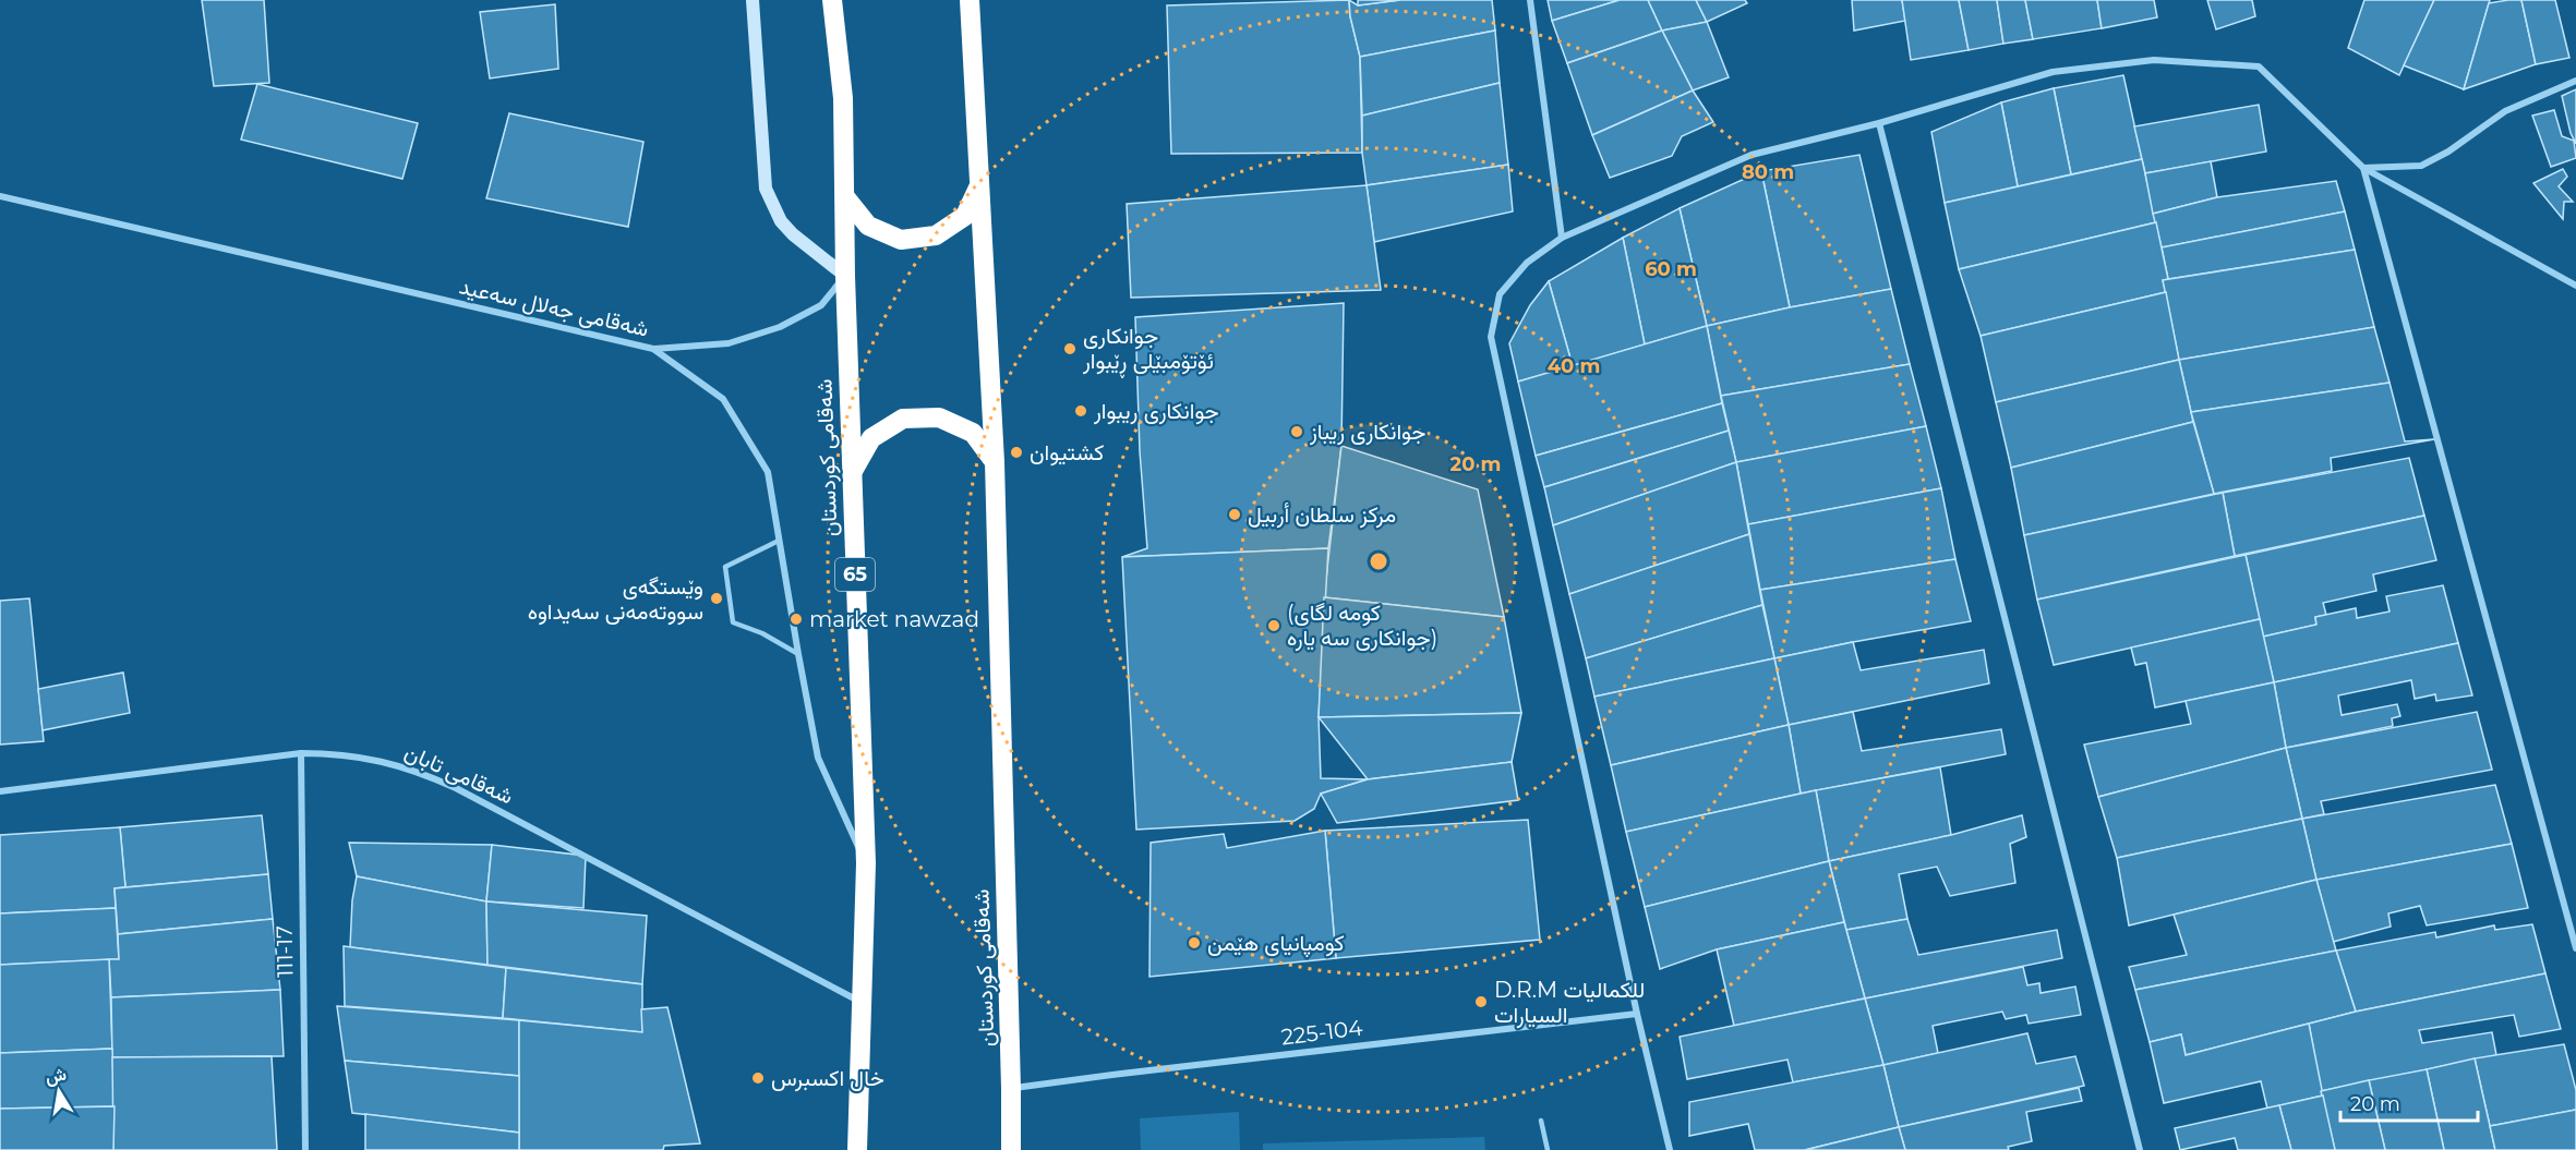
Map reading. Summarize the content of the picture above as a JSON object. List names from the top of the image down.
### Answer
{
  "streets": {
    "highway": ["شەقامی کوردستان", "65"],
    "street": [
      "شەقامی جەلال سەعید",
      "شەقامی تابان",
      "111-17",
      "225-104"
    ]
  },
  "crossings": [
    ["شەقامی جەلال سەعید", "شەقامی کوردستان"],
    ["شەقامی کوردستان", "شەقامی تابان"],
    ["شەقامی کوردستان", "225-104"],
    ["شەقامی تابان", "111-17"]
  ],
  "places": [
    "جوانکاری ئۆتۆمبێلی ڕێبوار",
    "جوانكارى ريبوار",
    "جوانكارى ريباز",
    "كشتيوان",
    "مركز سلطان أربيل",
    "وێستگەی سووتەمەنی سەیداوە",
    "market nawzad",
    "(كومه لگای جوانکاری سه یاره)",
    "کومپانیای هێمن",
    "D.R.M للكماليات السيارات",
    "خال اكسبرس"
  ],
  "scale_bar": "20 m",
  "north": "top",
  "rings": [
    "80 m",
    "60 m",
    "40 m",
    "20 m"
  ]
}
